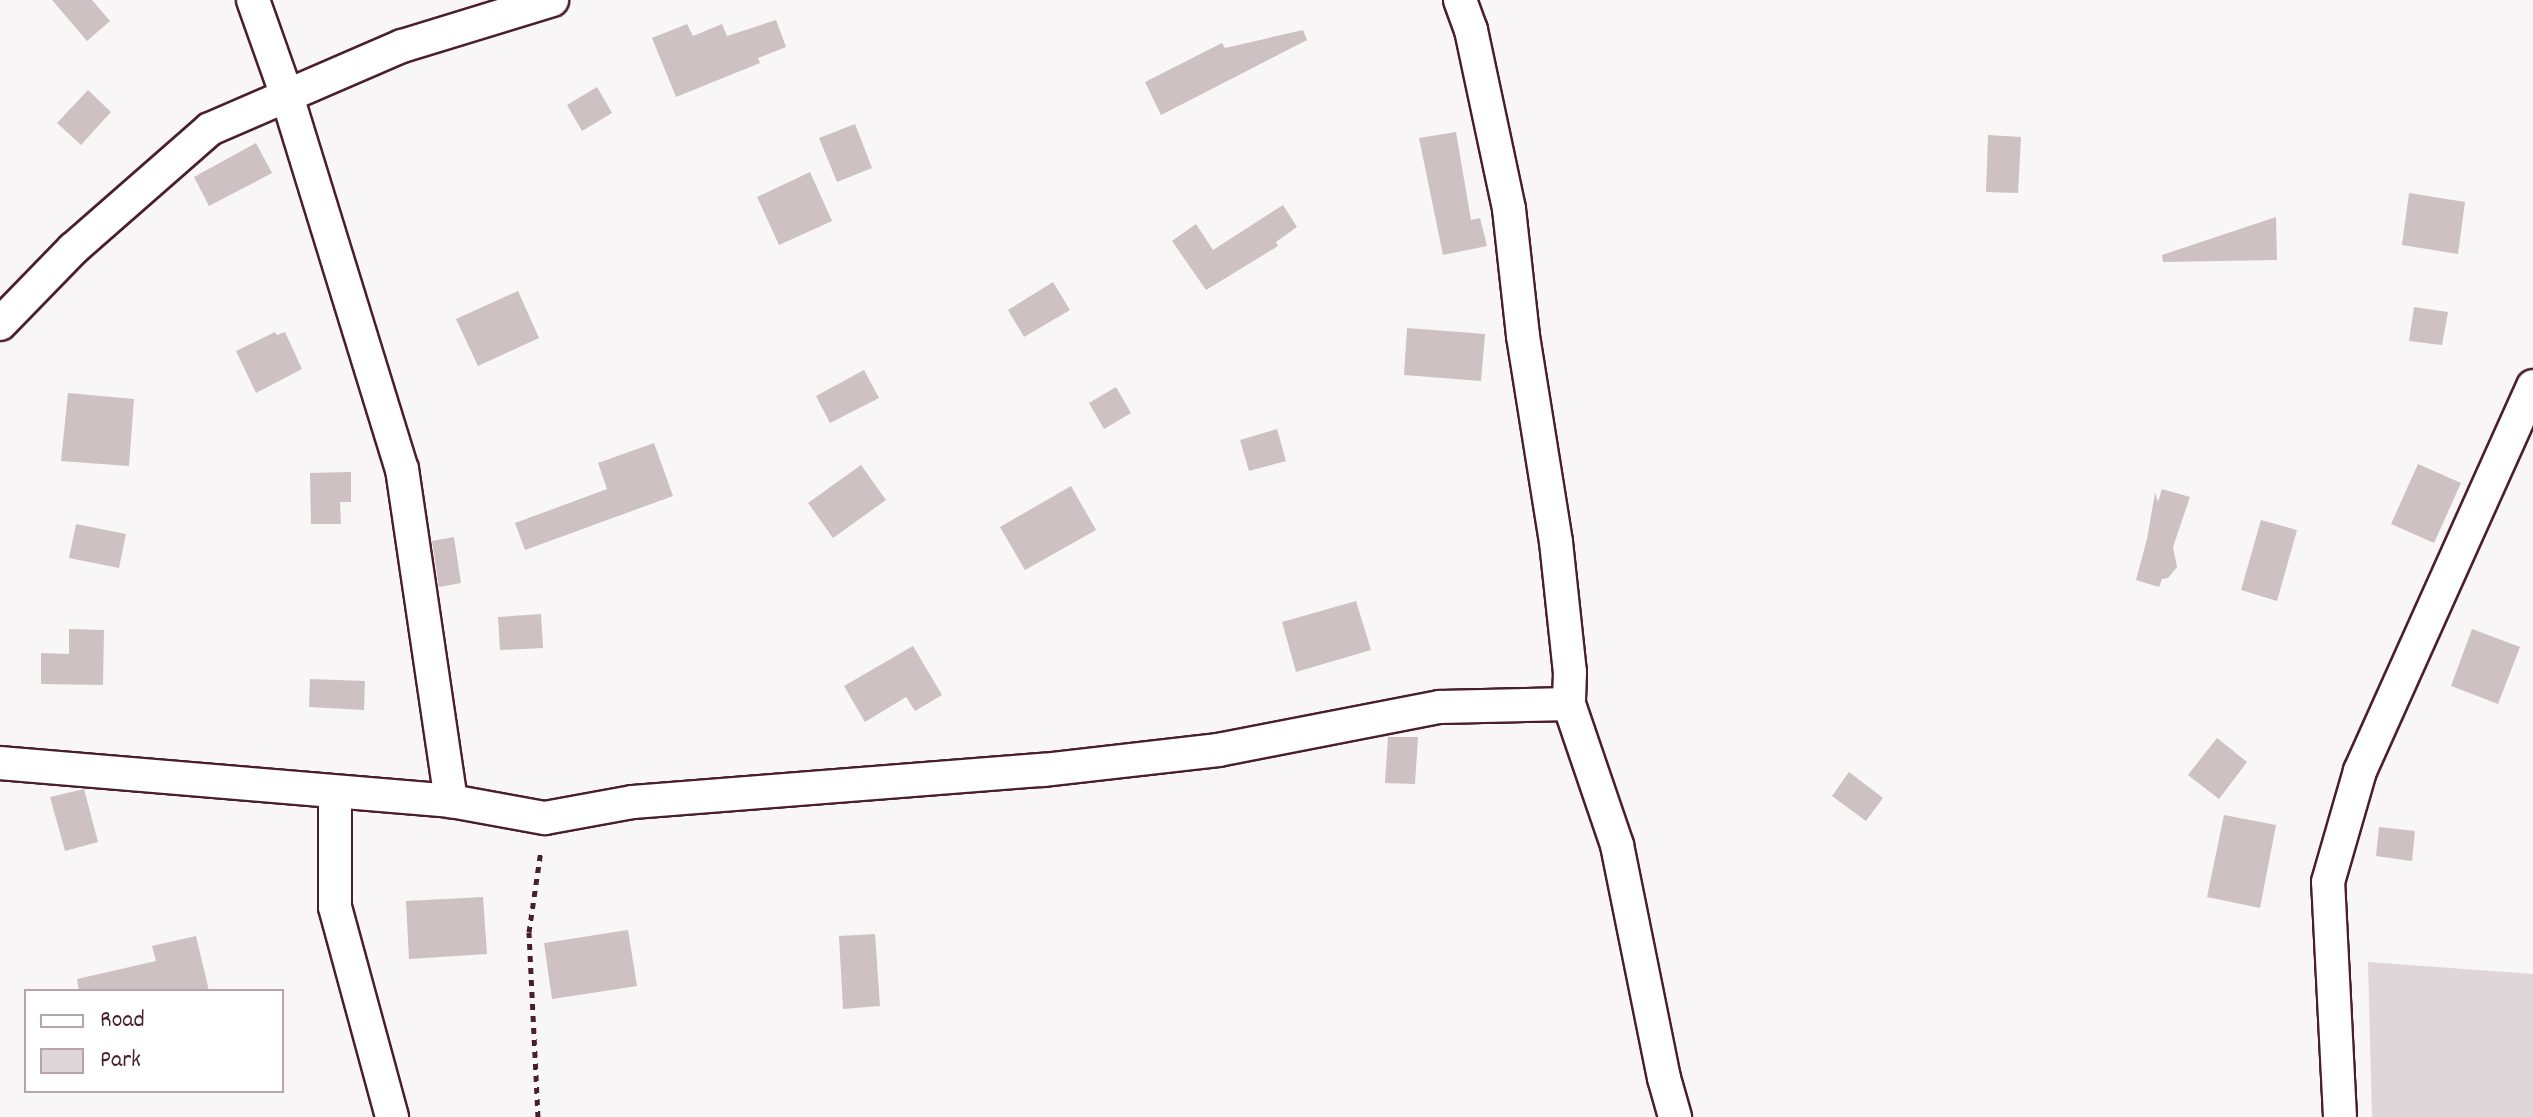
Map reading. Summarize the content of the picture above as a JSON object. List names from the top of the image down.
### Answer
{
  "legend": ["Road", "Park"]
}
